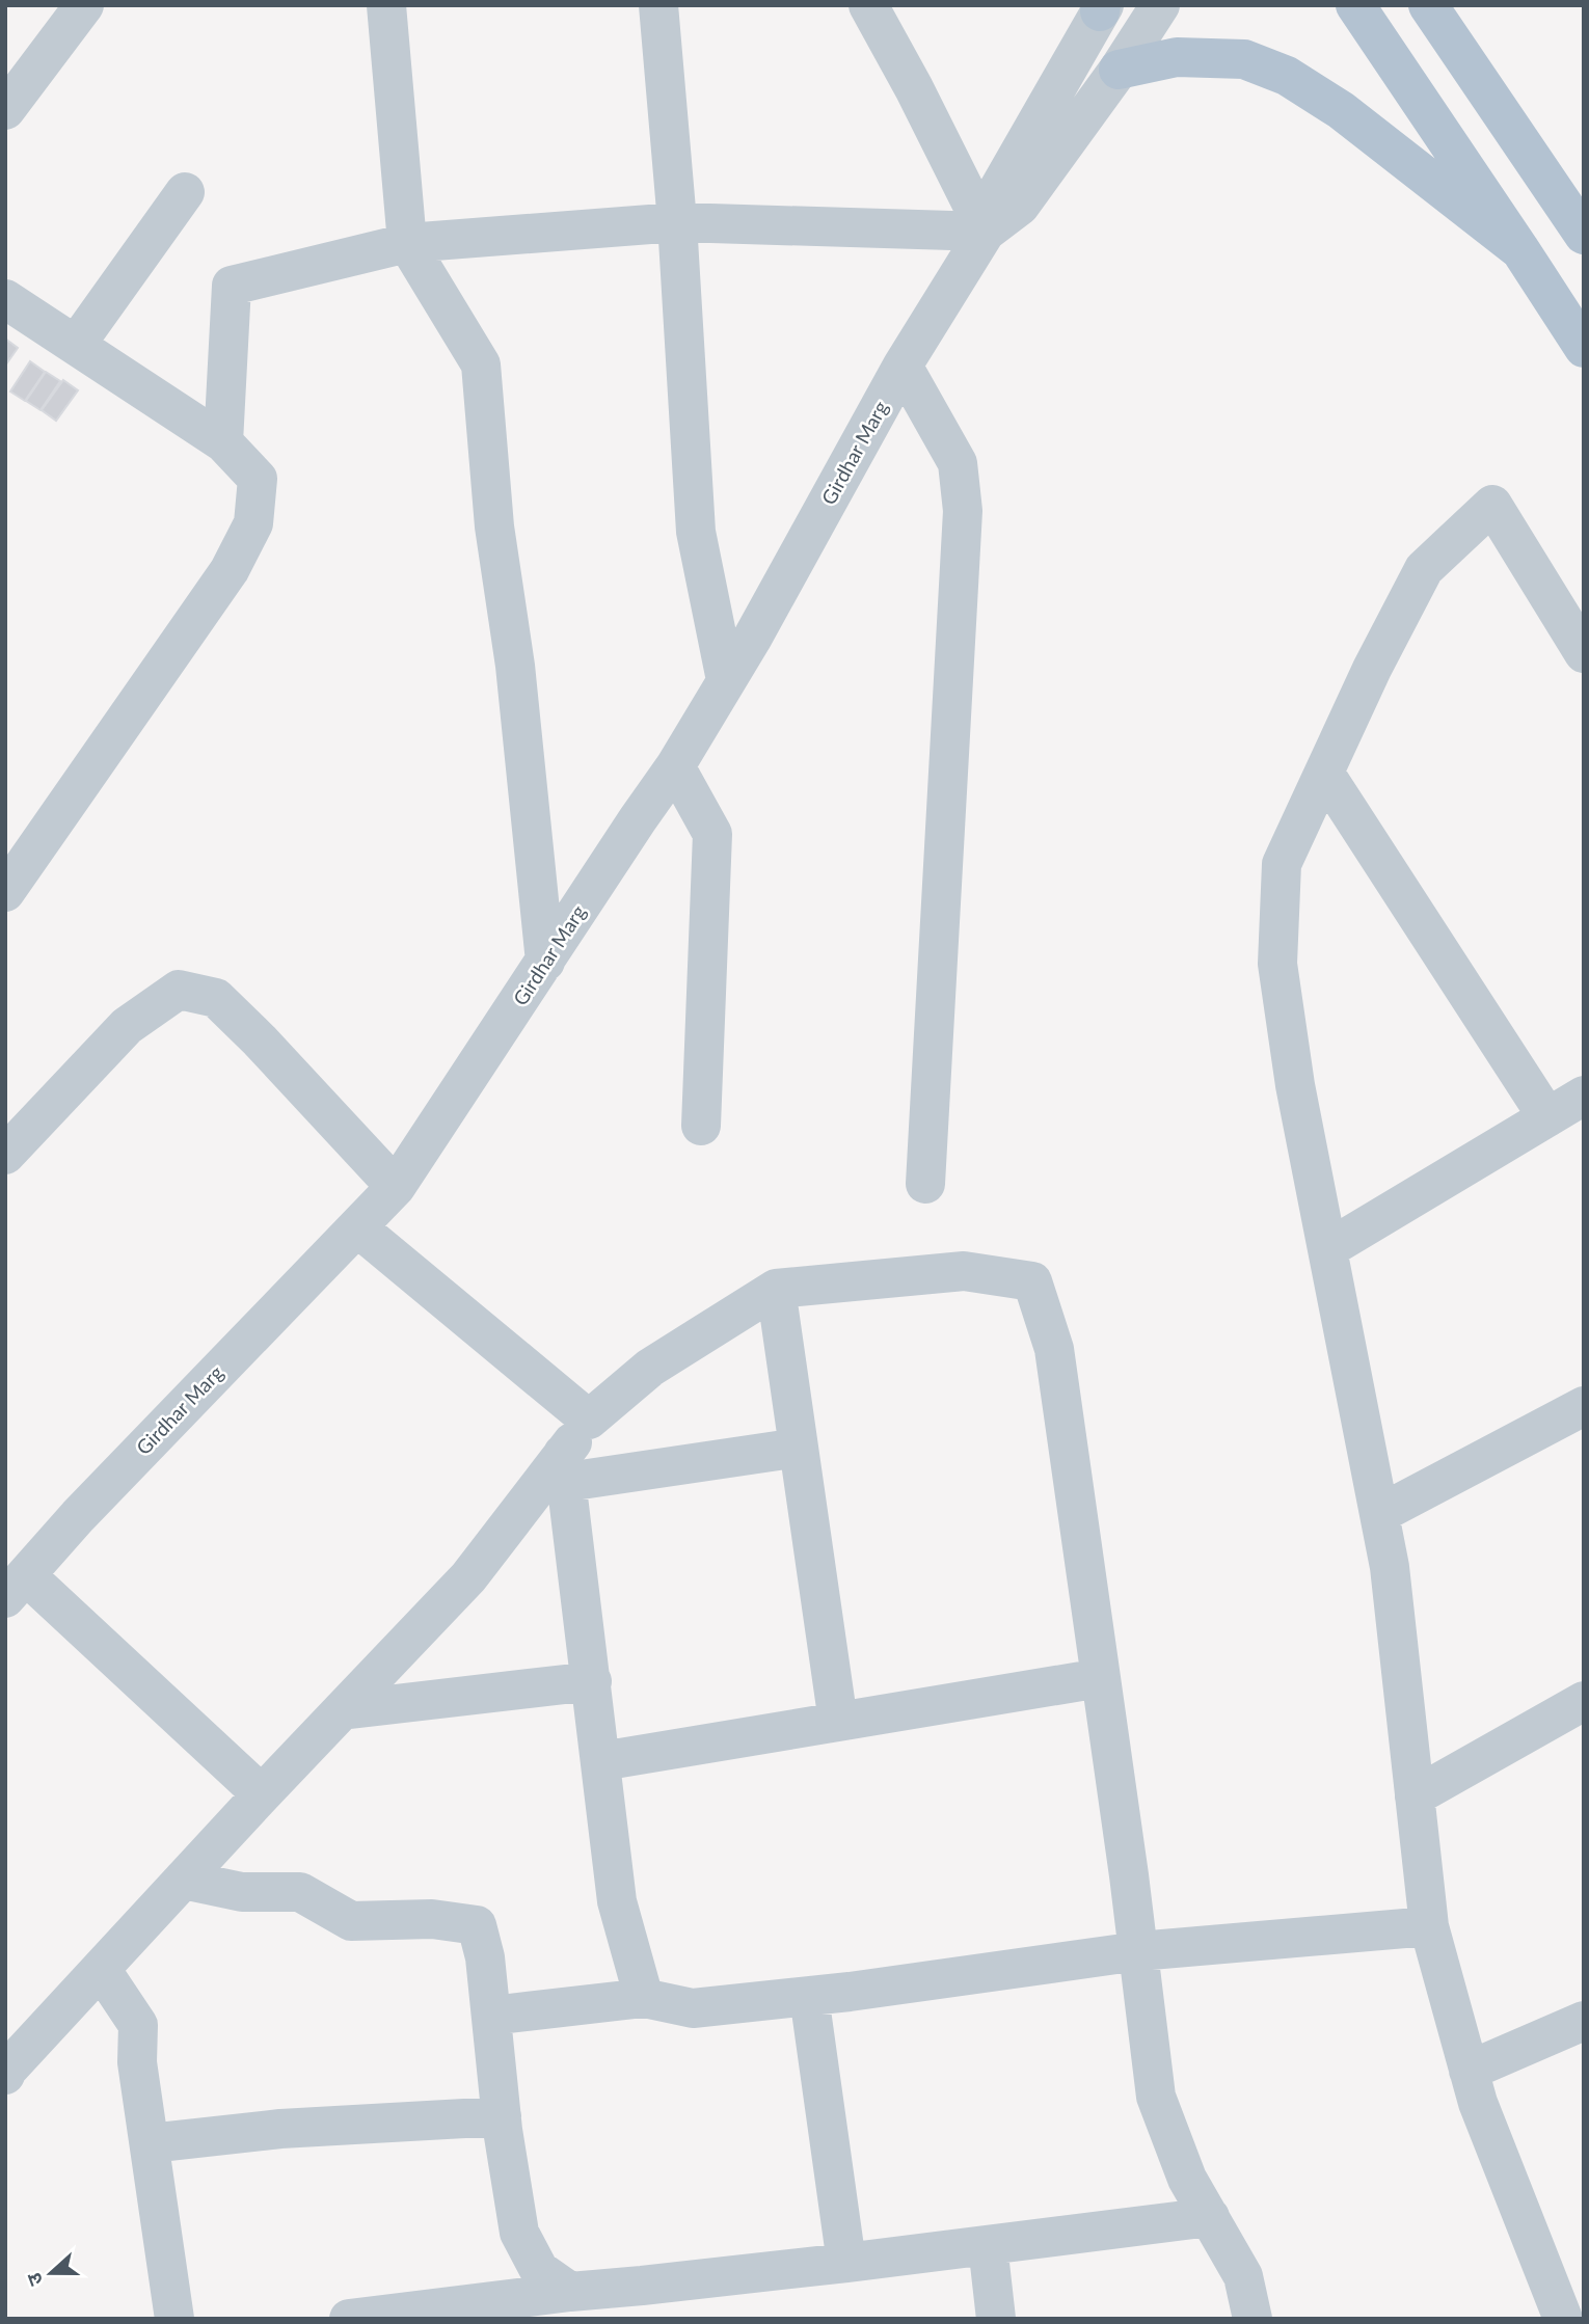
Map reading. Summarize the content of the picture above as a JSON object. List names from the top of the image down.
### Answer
{
  "streets": {
    "street": ["Girdhar Marg"]
  },
  "north": "left"
}
